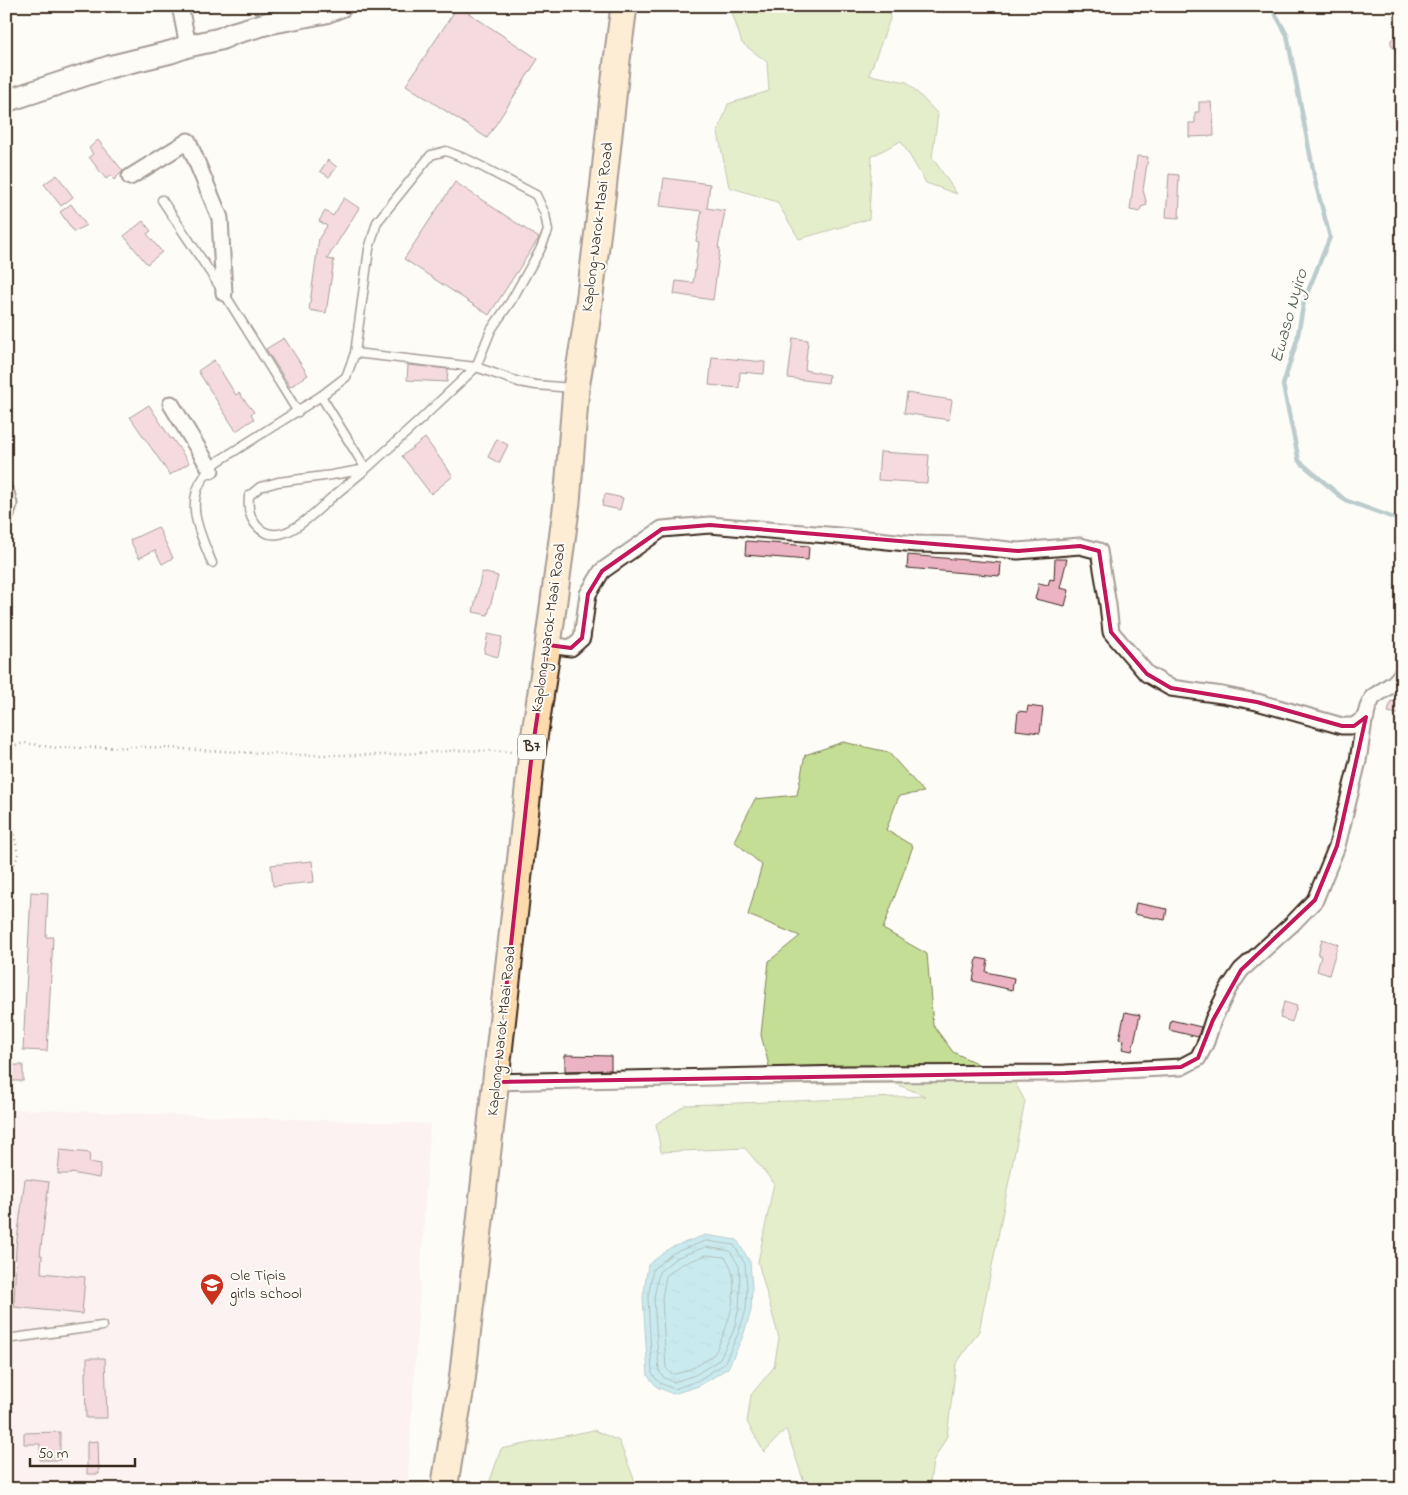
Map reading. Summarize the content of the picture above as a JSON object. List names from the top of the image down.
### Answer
{
  "streets": {
    "highway": ["Kaplong-Narok-Maai Road", "B7"]
  },
  "water": ["Ewaso Nyiro"],
  "places": {
    "school or university": ["Ole Tipis girls school"]
  },
  "scale_bar": "50 m"
}
